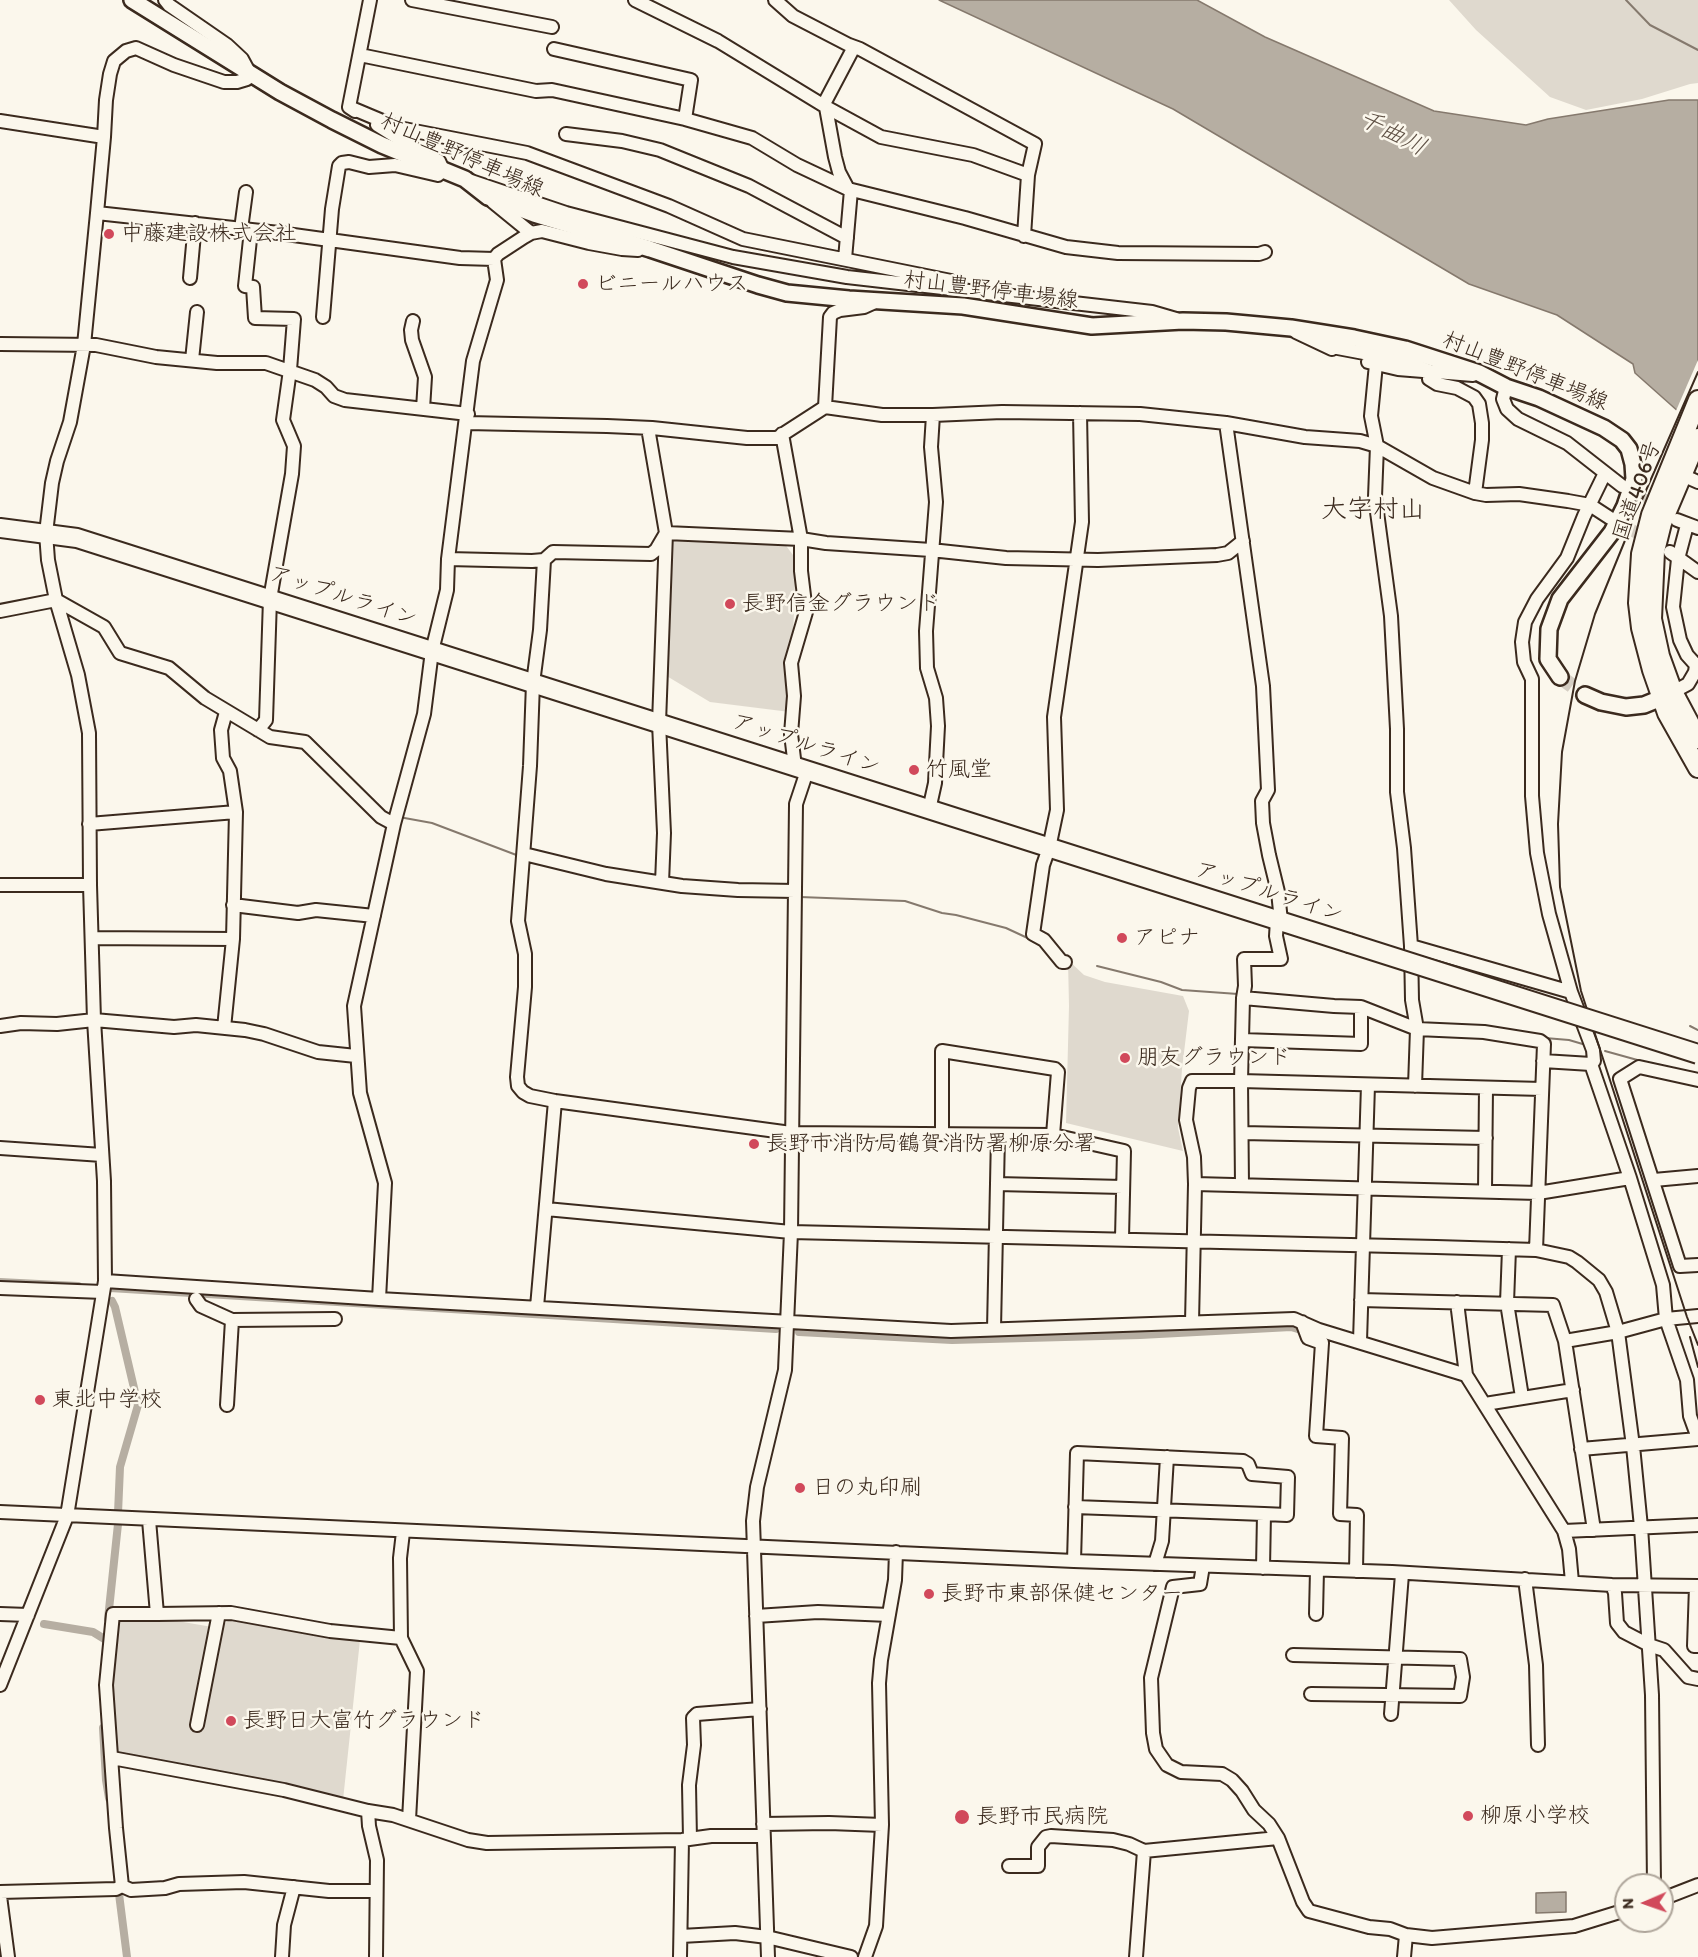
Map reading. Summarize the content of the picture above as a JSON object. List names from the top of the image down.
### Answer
{
  "streets": {
    "highway": ["国道406号", "アップルライン"],
    "main road": ["村山豊野停車場線"]
  },
  "districts": ["大字村山"],
  "water": ["千曲川"],
  "places": [
    "中藤建設株式会社",
    "ビニールハウス",
    "長野信金グラウンド",
    "竹風堂",
    "アピナ",
    "朋友グラウンド",
    "長野市消防局鶴賀消防署柳原分署",
    "東北中学校",
    "日の丸印刷",
    "長野市東部保健センター",
    "長野日大富竹グラウンド",
    "柳原小学校",
    "長野市民病院"
  ],
  "north": "left"
}
